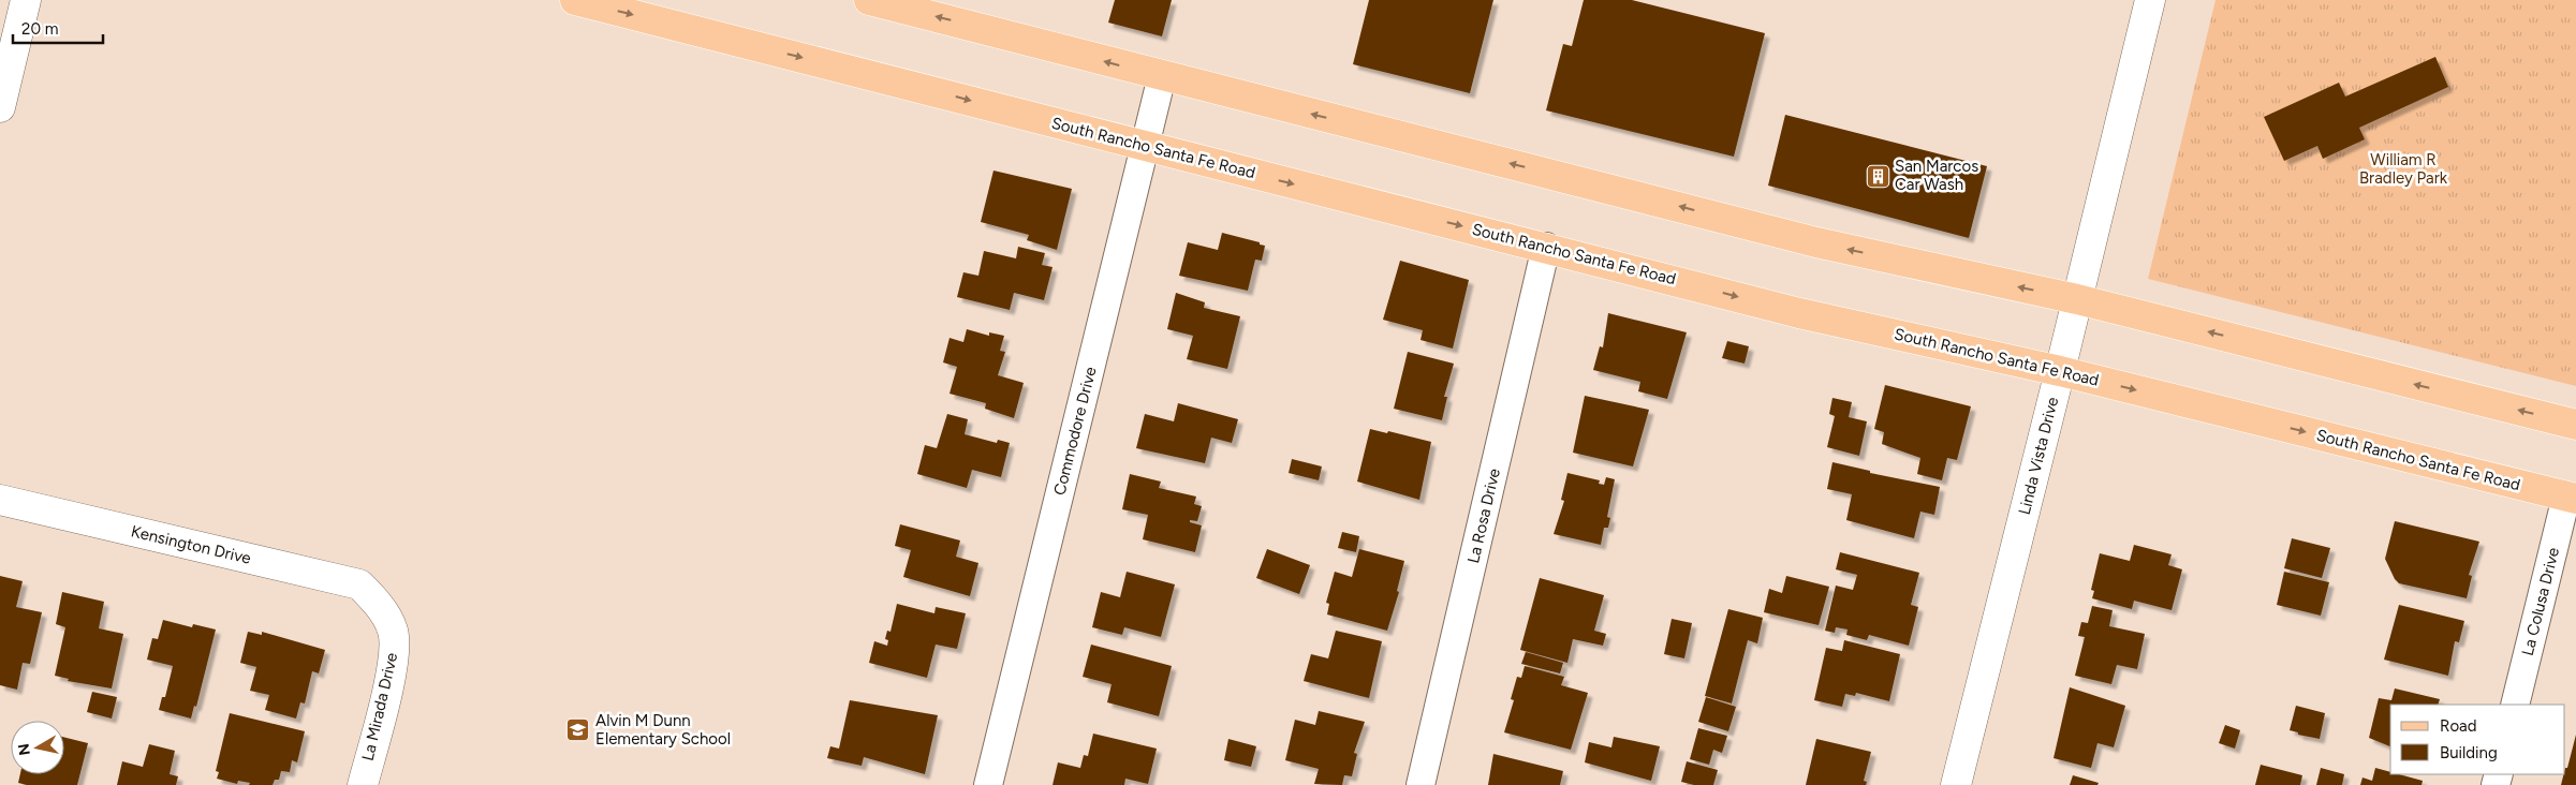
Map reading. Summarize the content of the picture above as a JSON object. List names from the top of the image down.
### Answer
{
  "streets": {
    "main road": [
      "South Rancho Santa Fe Road",
      "Linda Vista Drive",
      "Kensington Drive",
      "La Mirada Drive"
    ],
    "street": ["Commodore Drive", "La Rosa Drive", "La Colusa Drive"]
  },
  "crossings": [
    ["South Rancho Santa Fe Road", "Commodore Drive"],
    ["South Rancho Santa Fe Road", "Linda Vista Drive"],
    ["South Rancho Santa Fe Road", "La Rosa Drive"],
    ["South Rancho Santa Fe Road", "La Colusa Drive"],
    ["Kensington Drive", "La Mirada Drive"]
  ],
  "parks": ["William R Bradley Park"],
  "places": {
    "building": ["San Marcos Car Wash"],
    "school or university": ["Alvin M Dunn Elementary School"]
  },
  "legend": ["Road", "Building"],
  "scale_bar": "20 m",
  "north": "left"
}
